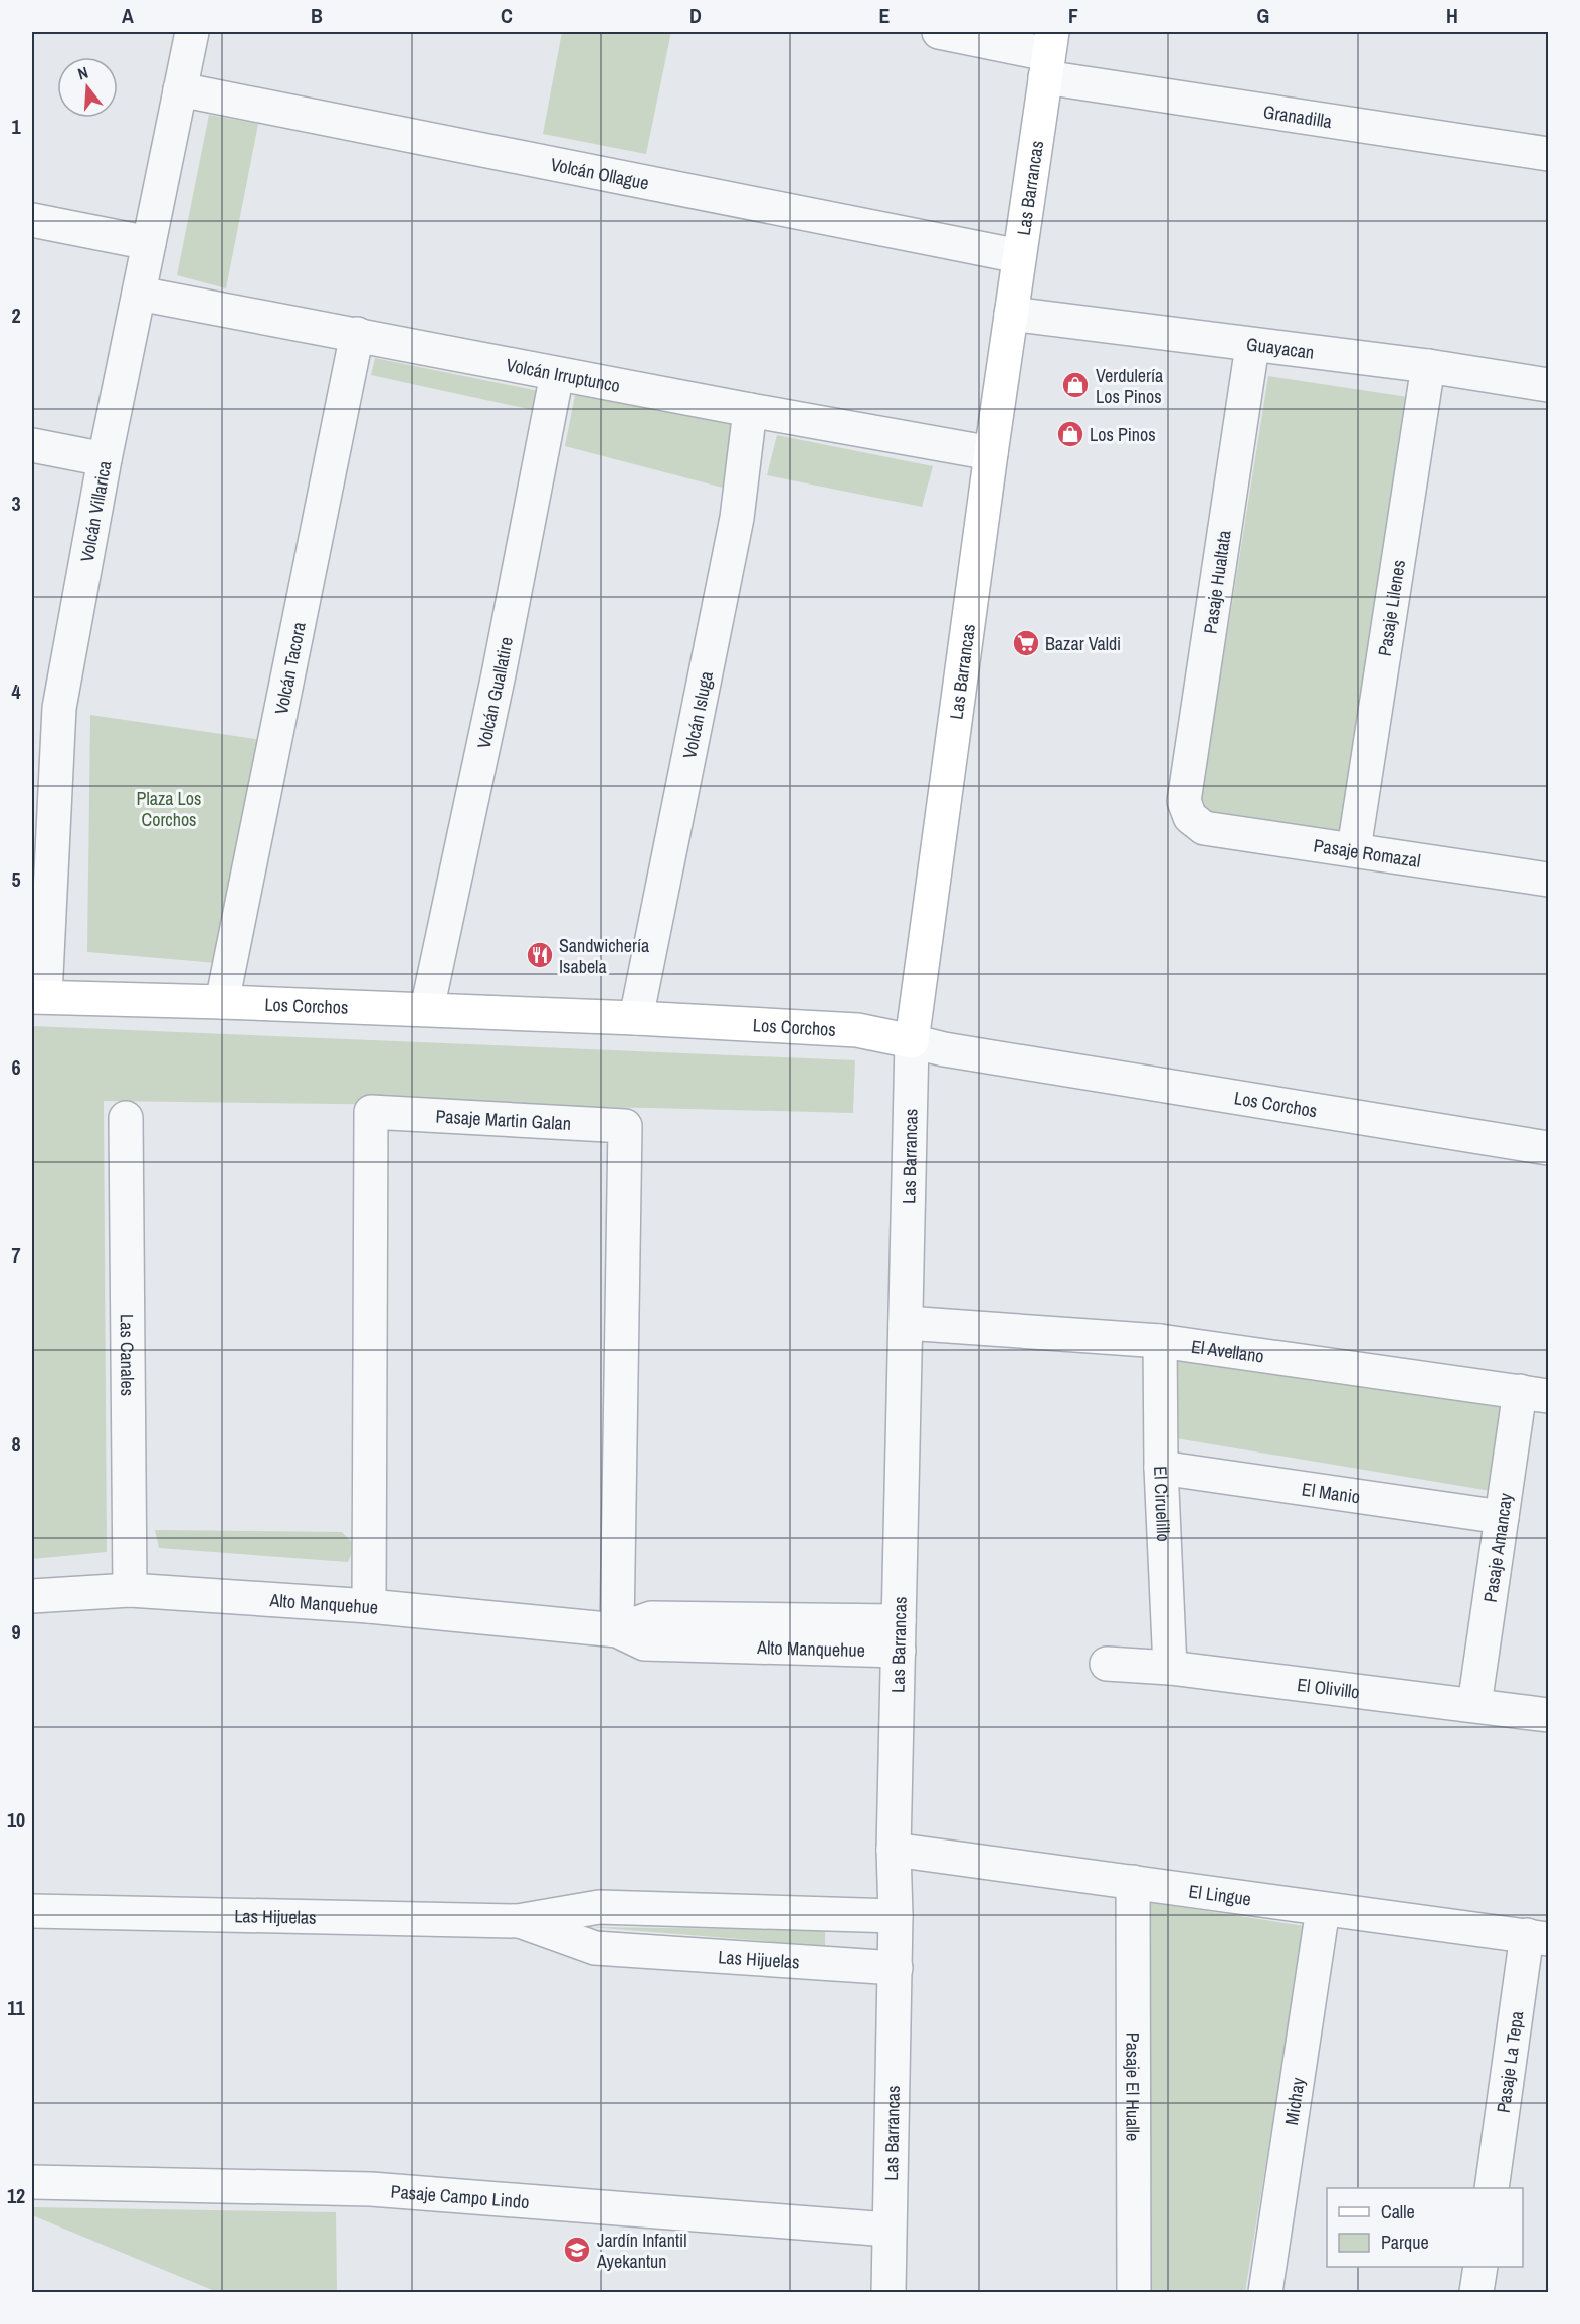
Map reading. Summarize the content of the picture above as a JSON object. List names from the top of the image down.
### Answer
{
  "streets": {
    "street": [
      "Granadilla",
      "Volcán Ollague",
      "Las Barrancas",
      "Guayacan",
      "Volcán Irruptunco",
      "Volcán Villarica",
      "Pasaje Hualtata",
      "Pasaje Lilenes",
      "Volcán Tacora",
      "Volcán Guallatire",
      "Volcán Isluga",
      "Pasaje Romazal",
      "Los Corchos",
      "Pasaje Martin Galan",
      "El Avellano",
      "Las Canales",
      "El Manio",
      "El Ciruelillo",
      "Pasaje Amancay",
      "Alto Manquehue",
      "El Olivillo",
      "El Lingue",
      "Las Hijuelas",
      "Pasaje La Tepa",
      "Pasaje El Hualle",
      "Michay",
      "Pasaje Campo Lindo"
    ]
  },
  "crossings": [
    ["Granadilla", "Las Barrancas"],
    ["Volcán Ollague", "Las Barrancas"],
    ["Volcán Ollague", "Volcán Villarica"],
    ["Las Barrancas", "Guayacan"],
    ["Las Barrancas", "Volcán Irruptunco"],
    ["Las Barrancas", "Los Corchos"],
    ["Las Barrancas", "El Avellano"],
    ["Las Barrancas", "Alto Manquehue"],
    ["Las Barrancas", "El Lingue"],
    ["Las Barrancas", "Las Hijuelas"],
    ["Las Barrancas", "Pasaje Campo Lindo"],
    ["Guayacan", "Pasaje Hualtata"],
    ["Guayacan", "Pasaje Lilenes"],
    ["Volcán Irruptunco", "Volcán Villarica"],
    ["Volcán Irruptunco", "Volcán Tacora"],
    ["Volcán Irruptunco", "Volcán Guallatire"],
    ["Volcán Irruptunco", "Volcán Isluga"],
    ["Volcán Villarica", "Los Corchos"],
    ["Pasaje Hualtata", "Pasaje Romazal"],
    ["Pasaje Lilenes", "Pasaje Romazal"],
    ["Volcán Tacora", "Los Corchos"],
    ["Volcán Guallatire", "Los Corchos"],
    ["Volcán Isluga", "Los Corchos"],
    ["Pasaje Martin Galan", "Alto Manquehue"],
    ["El Avellano", "El Ciruelillo"],
    ["El Avellano", "Pasaje Amancay"],
    ["Las Canales", "Alto Manquehue"],
    ["El Manio", "El Ciruelillo"],
    ["El Manio", "Pasaje Amancay"],
    ["El Ciruelillo", "El Olivillo"],
    ["Pasaje Amancay", "El Olivillo"],
    ["El Lingue", "Pasaje La Tepa"],
    ["El Lingue", "Pasaje El Hualle"],
    ["El Lingue", "Michay"]
  ],
  "parks": ["Plaza Los Corchos"],
  "places": {
    "shop": ["Verdulería Los Pinos", "Los Pinos"],
    "supermarket": ["Bazar Valdi"],
    "restaurant": ["Sandwichería Isabela"],
    "school or university": ["Jardín Infantil Ayekantun"]
  },
  "legend": ["Calle", "Parque"],
  "north": "top",
  "grid": {
    "columns": [
      "A",
      "B",
      "C",
      "D",
      "E",
      "F",
      "G",
      "H"
    ],
    "rows": [
      "1",
      "2",
      "3",
      "4",
      "5",
      "6",
      "7",
      "8",
      "9",
      "10",
      "11",
      "12"
    ]
  }
}
